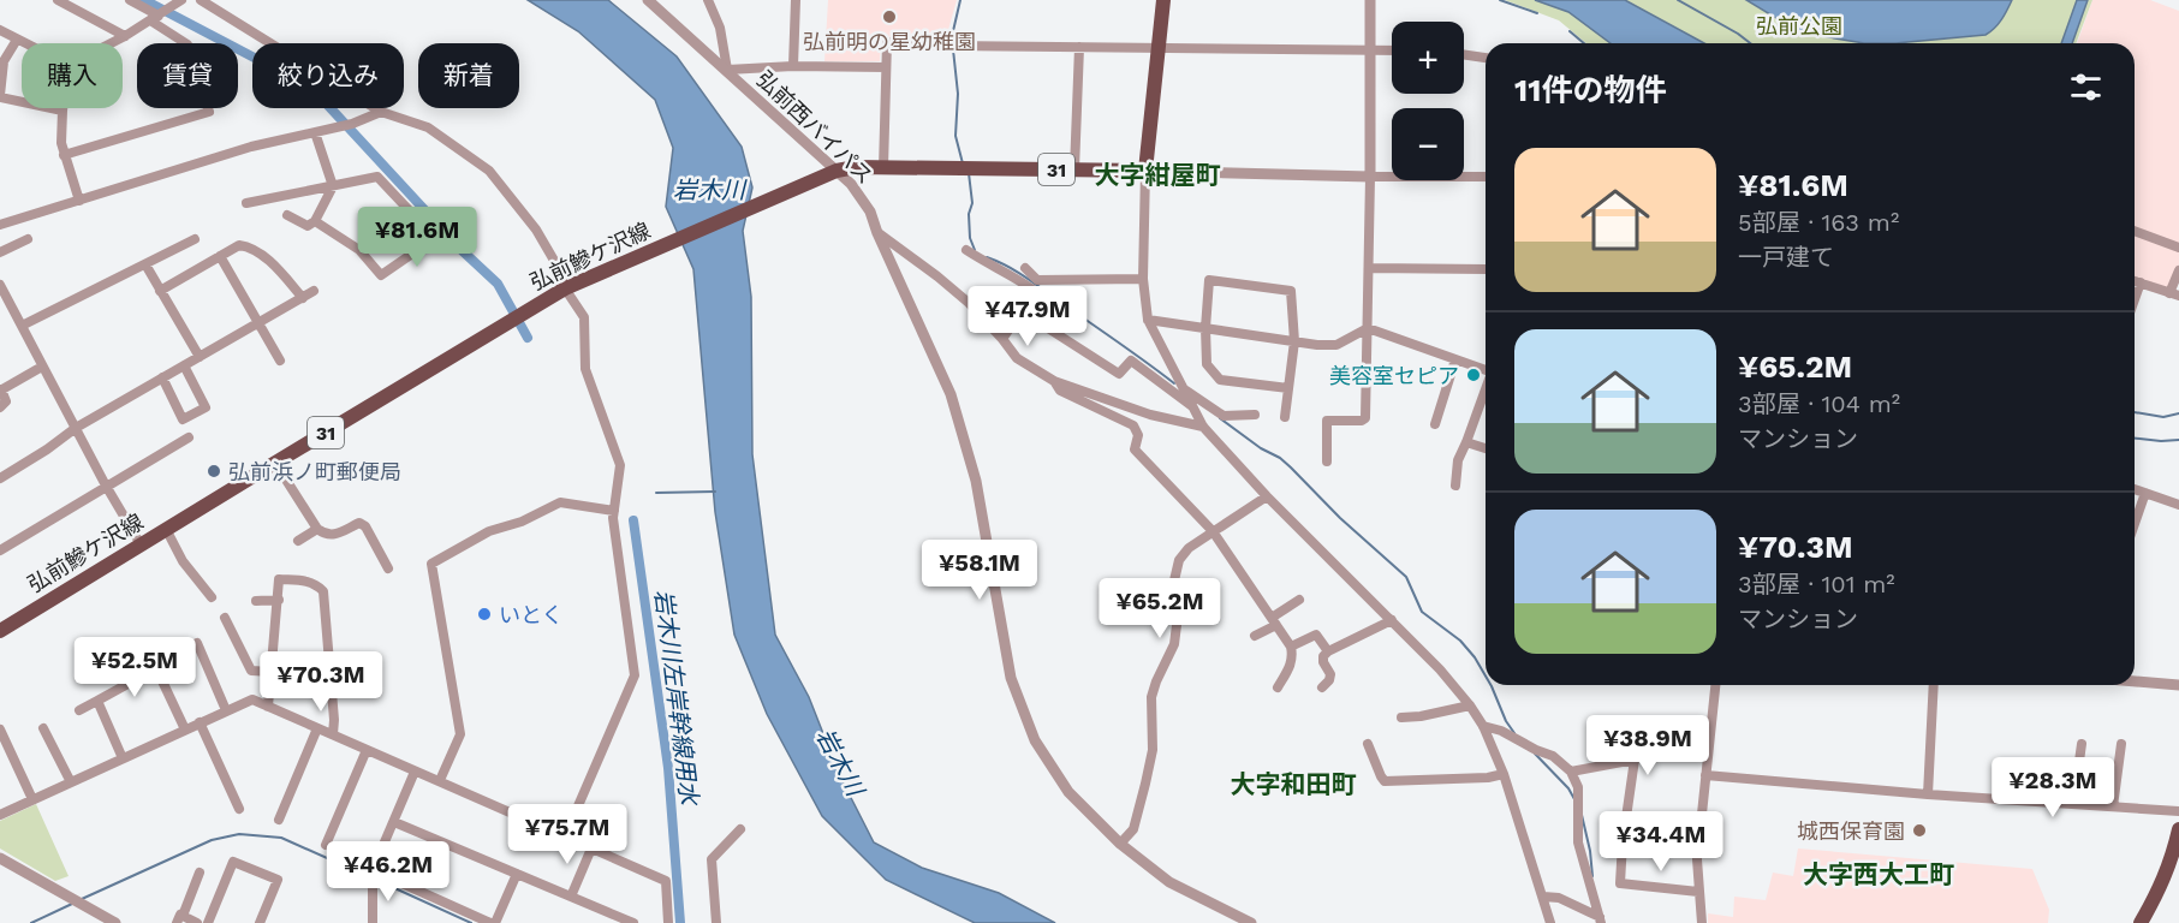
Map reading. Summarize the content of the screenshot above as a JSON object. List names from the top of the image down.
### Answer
{
  "streets": {
    "main road": ["31", "弘前鰺ケ沢線"],
    "street": ["弘前西バイパス"]
  },
  "crossings": [
    ["弘前西バイパス", "弘前鰺ケ沢線"]
  ],
  "districts": ["大字紺屋町", "大字和田町", "大字西大工町"],
  "water": ["岩木川", "岩木川左岸幹線用水"],
  "parks": ["弘前公園"],
  "places": [
    "弘前明の星幼稚園",
    "美容室セピア",
    "弘前浜ノ町郵便局",
    "いとく",
    "城西保育園"
  ],
  "page": {
    "map_buttons": ["+", "−"],
    "chip": [
      "購入",
      "賃貸",
      "絞り込み",
      "新着"
    ],
    "heading": "11件の物件",
    "list": [
      {
        "name": "¥81.6M",
        "note": "5部屋 · 163 m² · 一戸建て"
      },
      {
        "name": "¥65.2M",
        "note": "3部屋 · 104 m² · マンション"
      },
      {
        "name": "¥70.3M",
        "note": "3部屋 · 101 m² · マンション"
      }
    ],
    "price": [
      "¥81.6M",
      "¥47.9M",
      "¥58.1M",
      "¥65.2M",
      "¥52.5M",
      "¥70.3M",
      "¥38.9M",
      "¥28.3M",
      "¥75.7M",
      "¥34.4M",
      "¥46.2M"
    ]
  }
}
